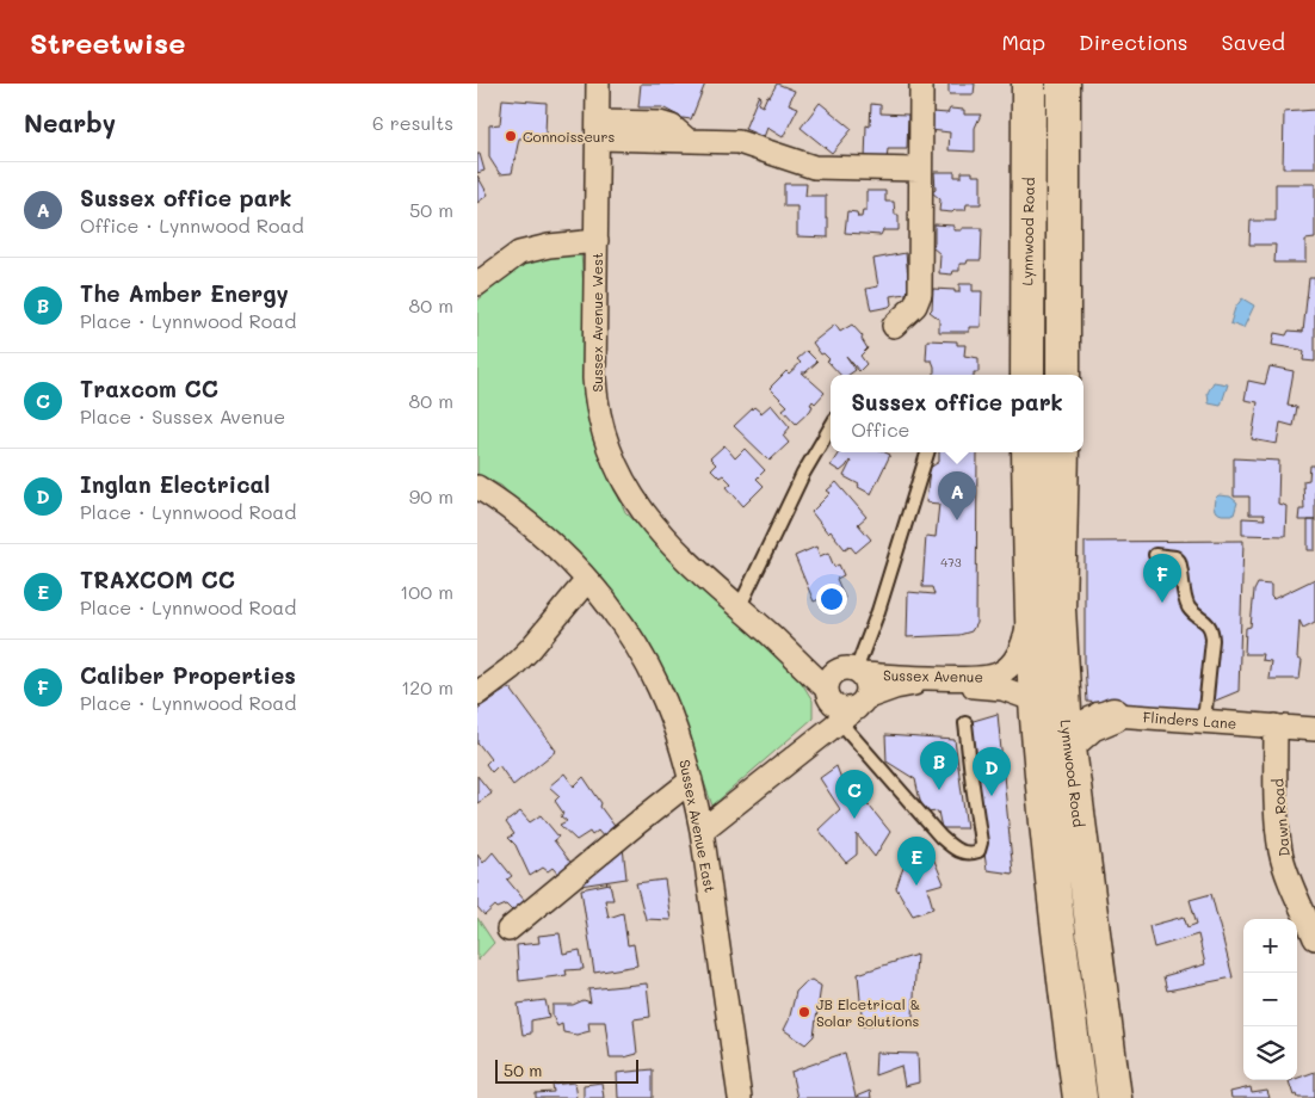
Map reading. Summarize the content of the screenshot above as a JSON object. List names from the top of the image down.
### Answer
{
  "streets": {
    "main road": ["Lynnwood Road"],
    "street": [
      "Sussex Avenue West",
      "Sussex Avenue",
      "Flinders Lane",
      "Dawn Road",
      "Sussex Avenue East"
    ]
  },
  "crossings": [
    ["Lynnwood Road", "Sussex Avenue"],
    ["Sussex Avenue West", "Sussex Avenue"],
    ["Sussex Avenue", "Sussex Avenue East"],
    ["Flinders Lane", "Dawn Road"]
  ],
  "places": ["Connoisseurs", "JB Elcetrical & Solar Solutions"],
  "house_numbers": ["473"],
  "scale_bar": "50 m",
  "page": {
    "header": "Streetwise",
    "nav": ["Map", "Directions", "Saved"],
    "heading": ["Nearby", "6 results"],
    "list": [
      {
        "mark": "A",
        "name": "Sussex office park",
        "note": "Office · Lynnwood Road",
        "value": "50 m"
      },
      {
        "mark": "B",
        "name": "The Amber Energy",
        "note": "Place · Lynnwood Road",
        "value": "80 m"
      },
      {
        "mark": "C",
        "name": "Traxcom CC",
        "note": "Place · Sussex Avenue",
        "value": "80 m"
      },
      {
        "mark": "D",
        "name": "Inglan Electrical",
        "note": "Place · Lynnwood Road",
        "value": "90 m"
      },
      {
        "mark": "E",
        "name": "TRAXCOM CC",
        "note": "Place · Lynnwood Road",
        "value": "100 m"
      },
      {
        "mark": "F",
        "name": "Caliber Properties",
        "note": "Place · Lynnwood Road",
        "value": "120 m"
      }
    ],
    "popup": ["Sussex office park", "Office"],
    "pins": [
      "A",
      "F",
      "B",
      "D",
      "C",
      "E"
    ],
    "map_buttons": ["+", "−"],
    "scale": "50 m"
  }
}
